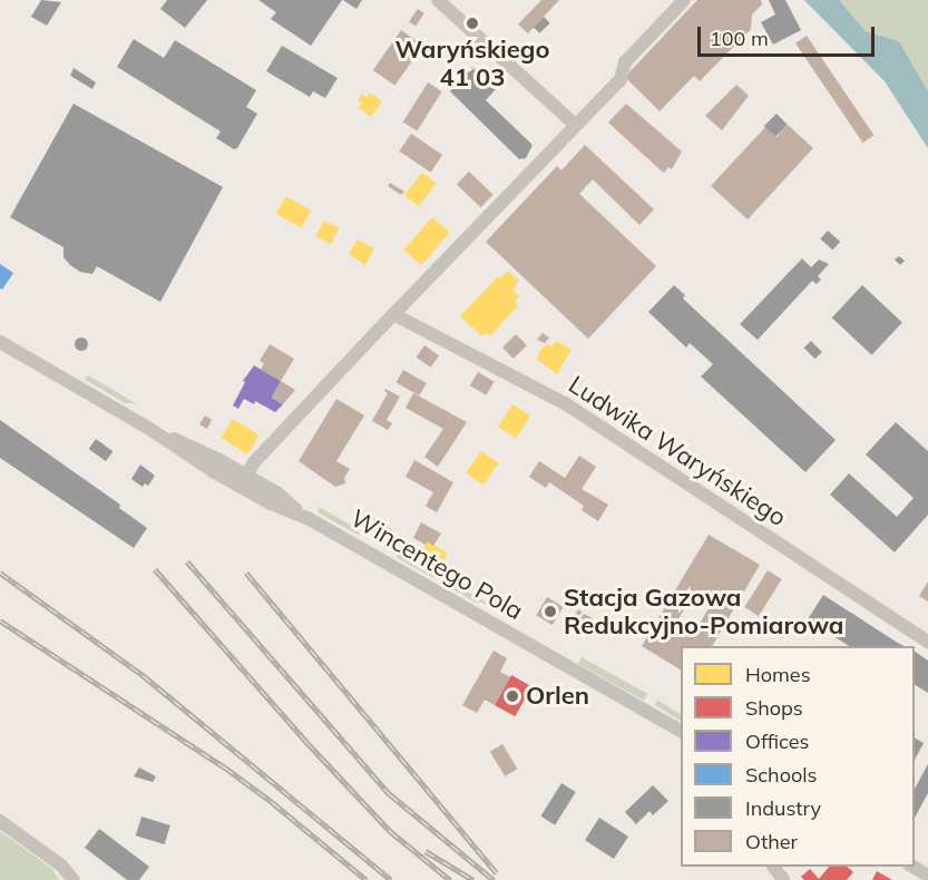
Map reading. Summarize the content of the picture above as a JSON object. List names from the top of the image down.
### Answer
{
  "streets": {
    "street": ["Ludwika Waryńskiego", "Wincentego Pola"]
  },
  "places": ["Waryńskiego 41 03", "Stacja Gazowa Redukcyjno-Pomiarowa", "Orlen"],
  "legend": [
    "Homes",
    "Shops",
    "Offices",
    "Schools",
    "Industry",
    "Other"
  ],
  "scale_bar": "100 m"
}
